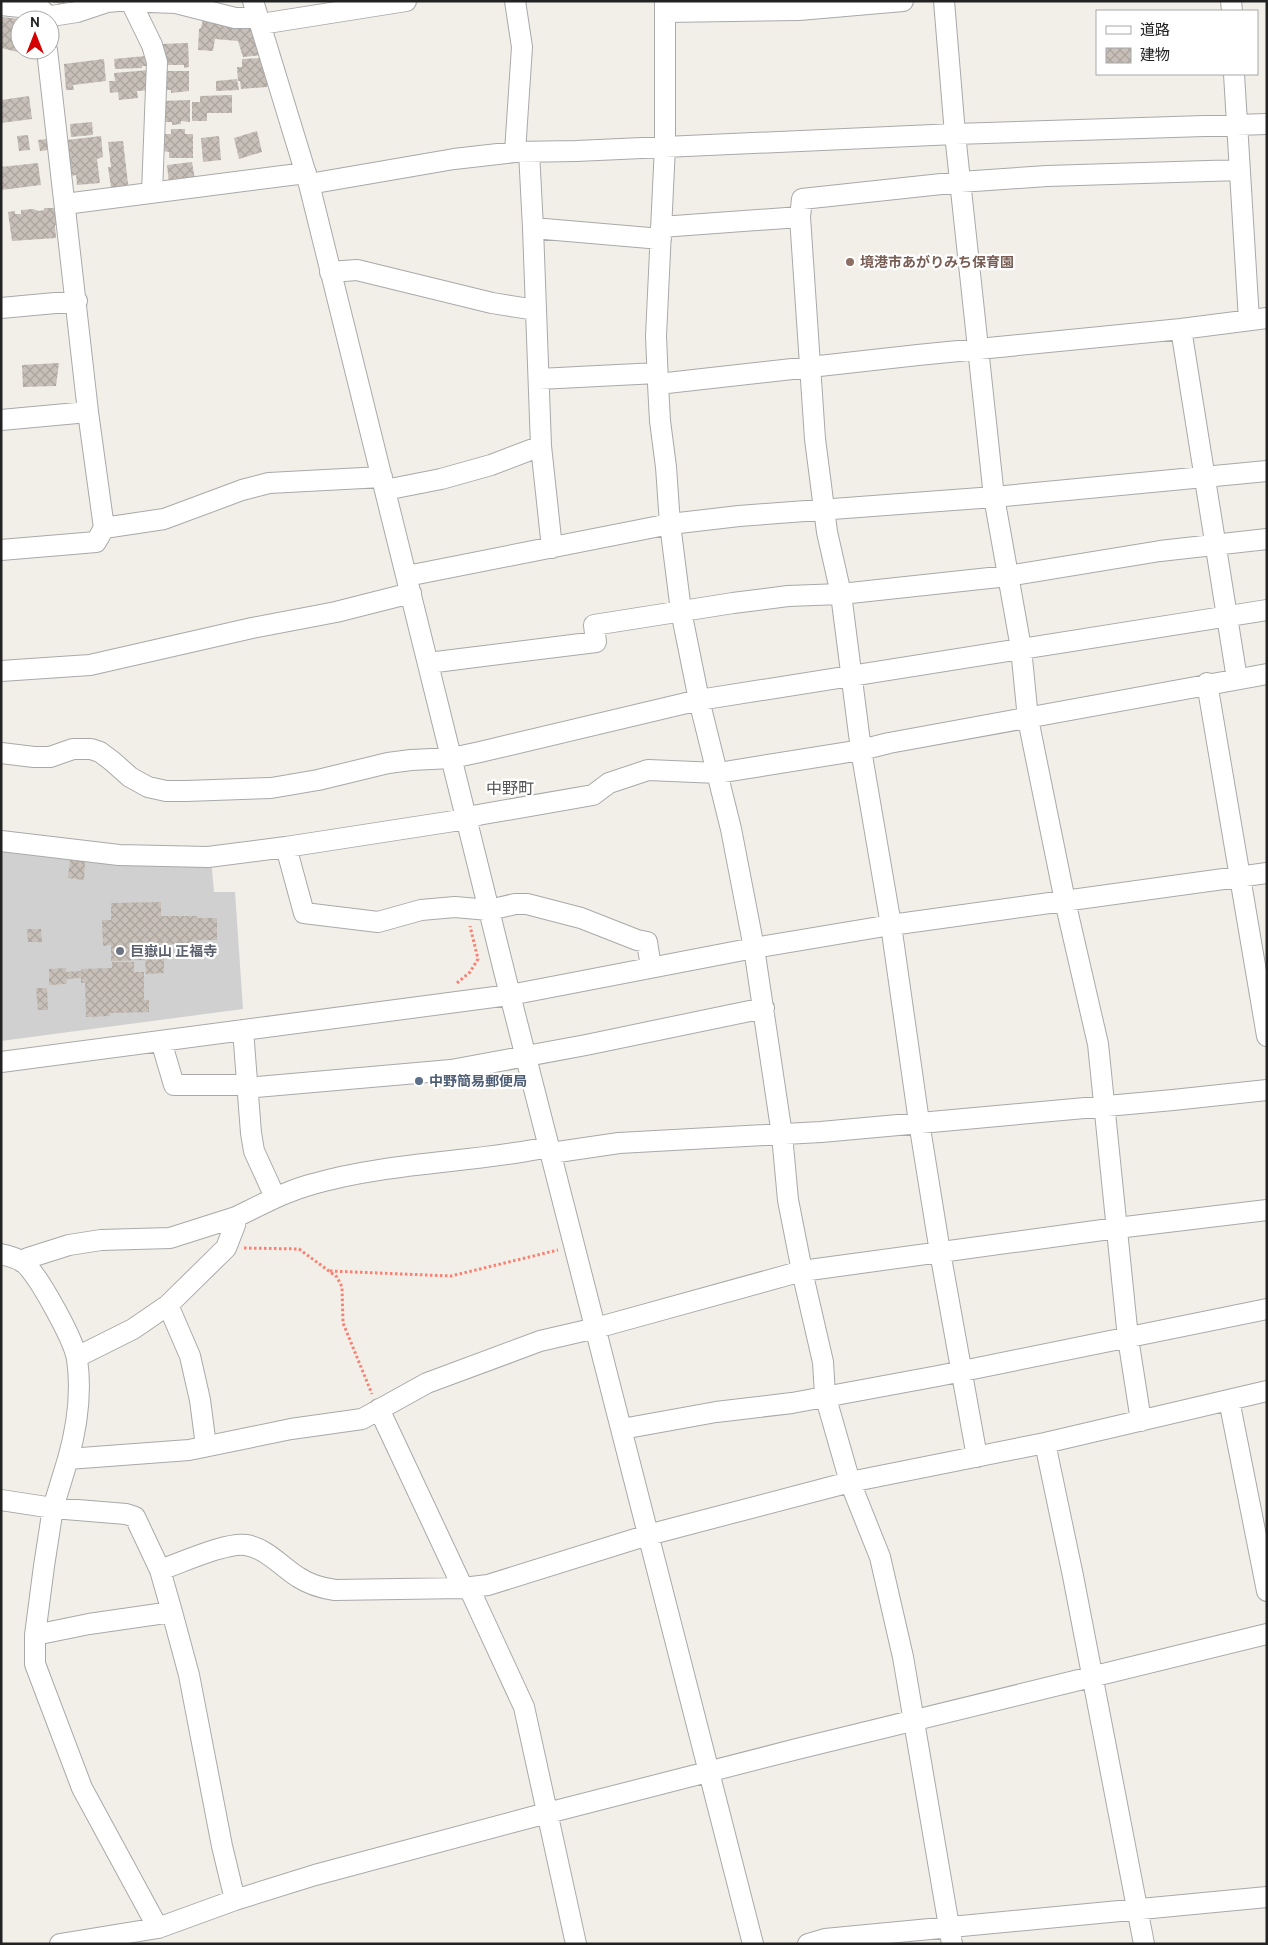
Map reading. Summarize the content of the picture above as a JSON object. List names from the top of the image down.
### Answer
{
  "districts": ["中野町"],
  "places": ["境港市あがりみち保育園", "巨嶽山 正福寺", "中野簡易郵便局"],
  "legend": ["道路", "建物"],
  "north": "top"
}
